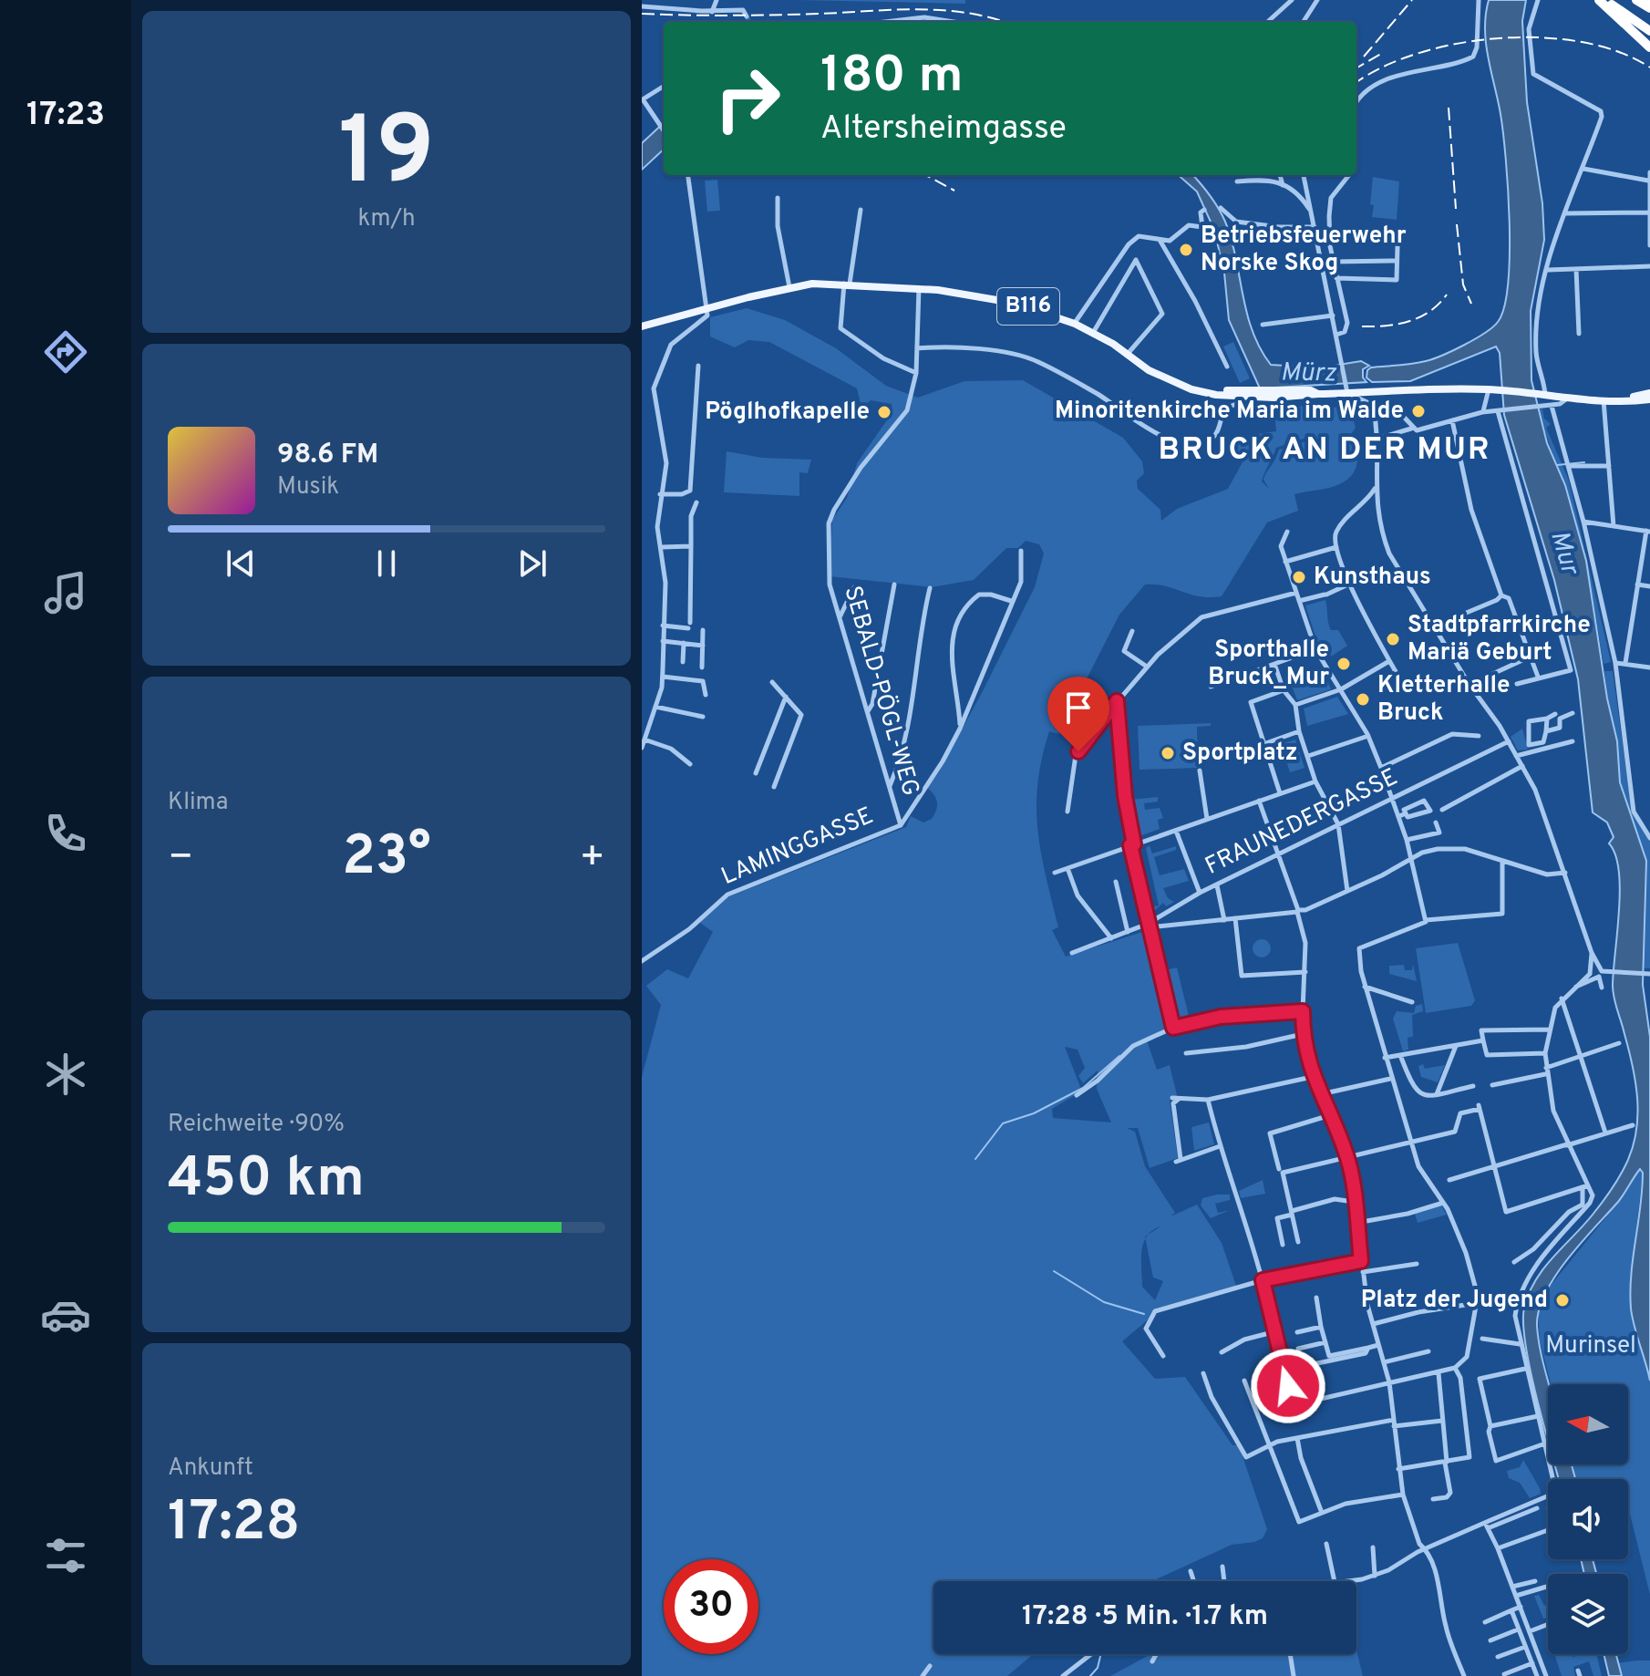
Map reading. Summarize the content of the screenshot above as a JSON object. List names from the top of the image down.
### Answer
{
  "streets": {
    "main road": ["B116"],
    "street": ["SEBALD-PÖGL-WEG", "FRAUNEDERGASSE", "LAMINGGASSE"]
  },
  "crossings": [
    ["B116", "SEBALD-PÖGL-WEG"],
    ["SEBALD-PÖGL-WEG", "LAMINGGASSE"]
  ],
  "districts": ["BRUCK AN DER MUR"],
  "water": ["Mürz", "Mur"],
  "parks": ["Murinsel"],
  "places": [
    "Betriebsfeuerwehr Norske Skog",
    "Minoritenkirche Maria im Walde",
    "Pöglhofkapelle",
    "Kunsthaus",
    "Stadtpfarrkirche Mariä Geburt",
    "Sporthalle Bruck_Mur",
    "Kletterhalle Bruck",
    "Sportplatz",
    "Platz der Jugend"
  ],
  "north": "left",
  "page": {
    "tabs": "17:23",
    "tile": [
      ["19", "km/h"],
      "Klima",
      ["Reichweite · 90%", "450 km"],
      ["Ankunft", "17:28"]
    ],
    "turn": ["180 m", "Altersheimgasse"],
    "song": ["98.6 FM", "Musik"],
    "heat": ["−", "23°", "+"],
    "limit": "30",
    "trip": "17:28 · 5 Min. · 1.7 km"
  }
}
